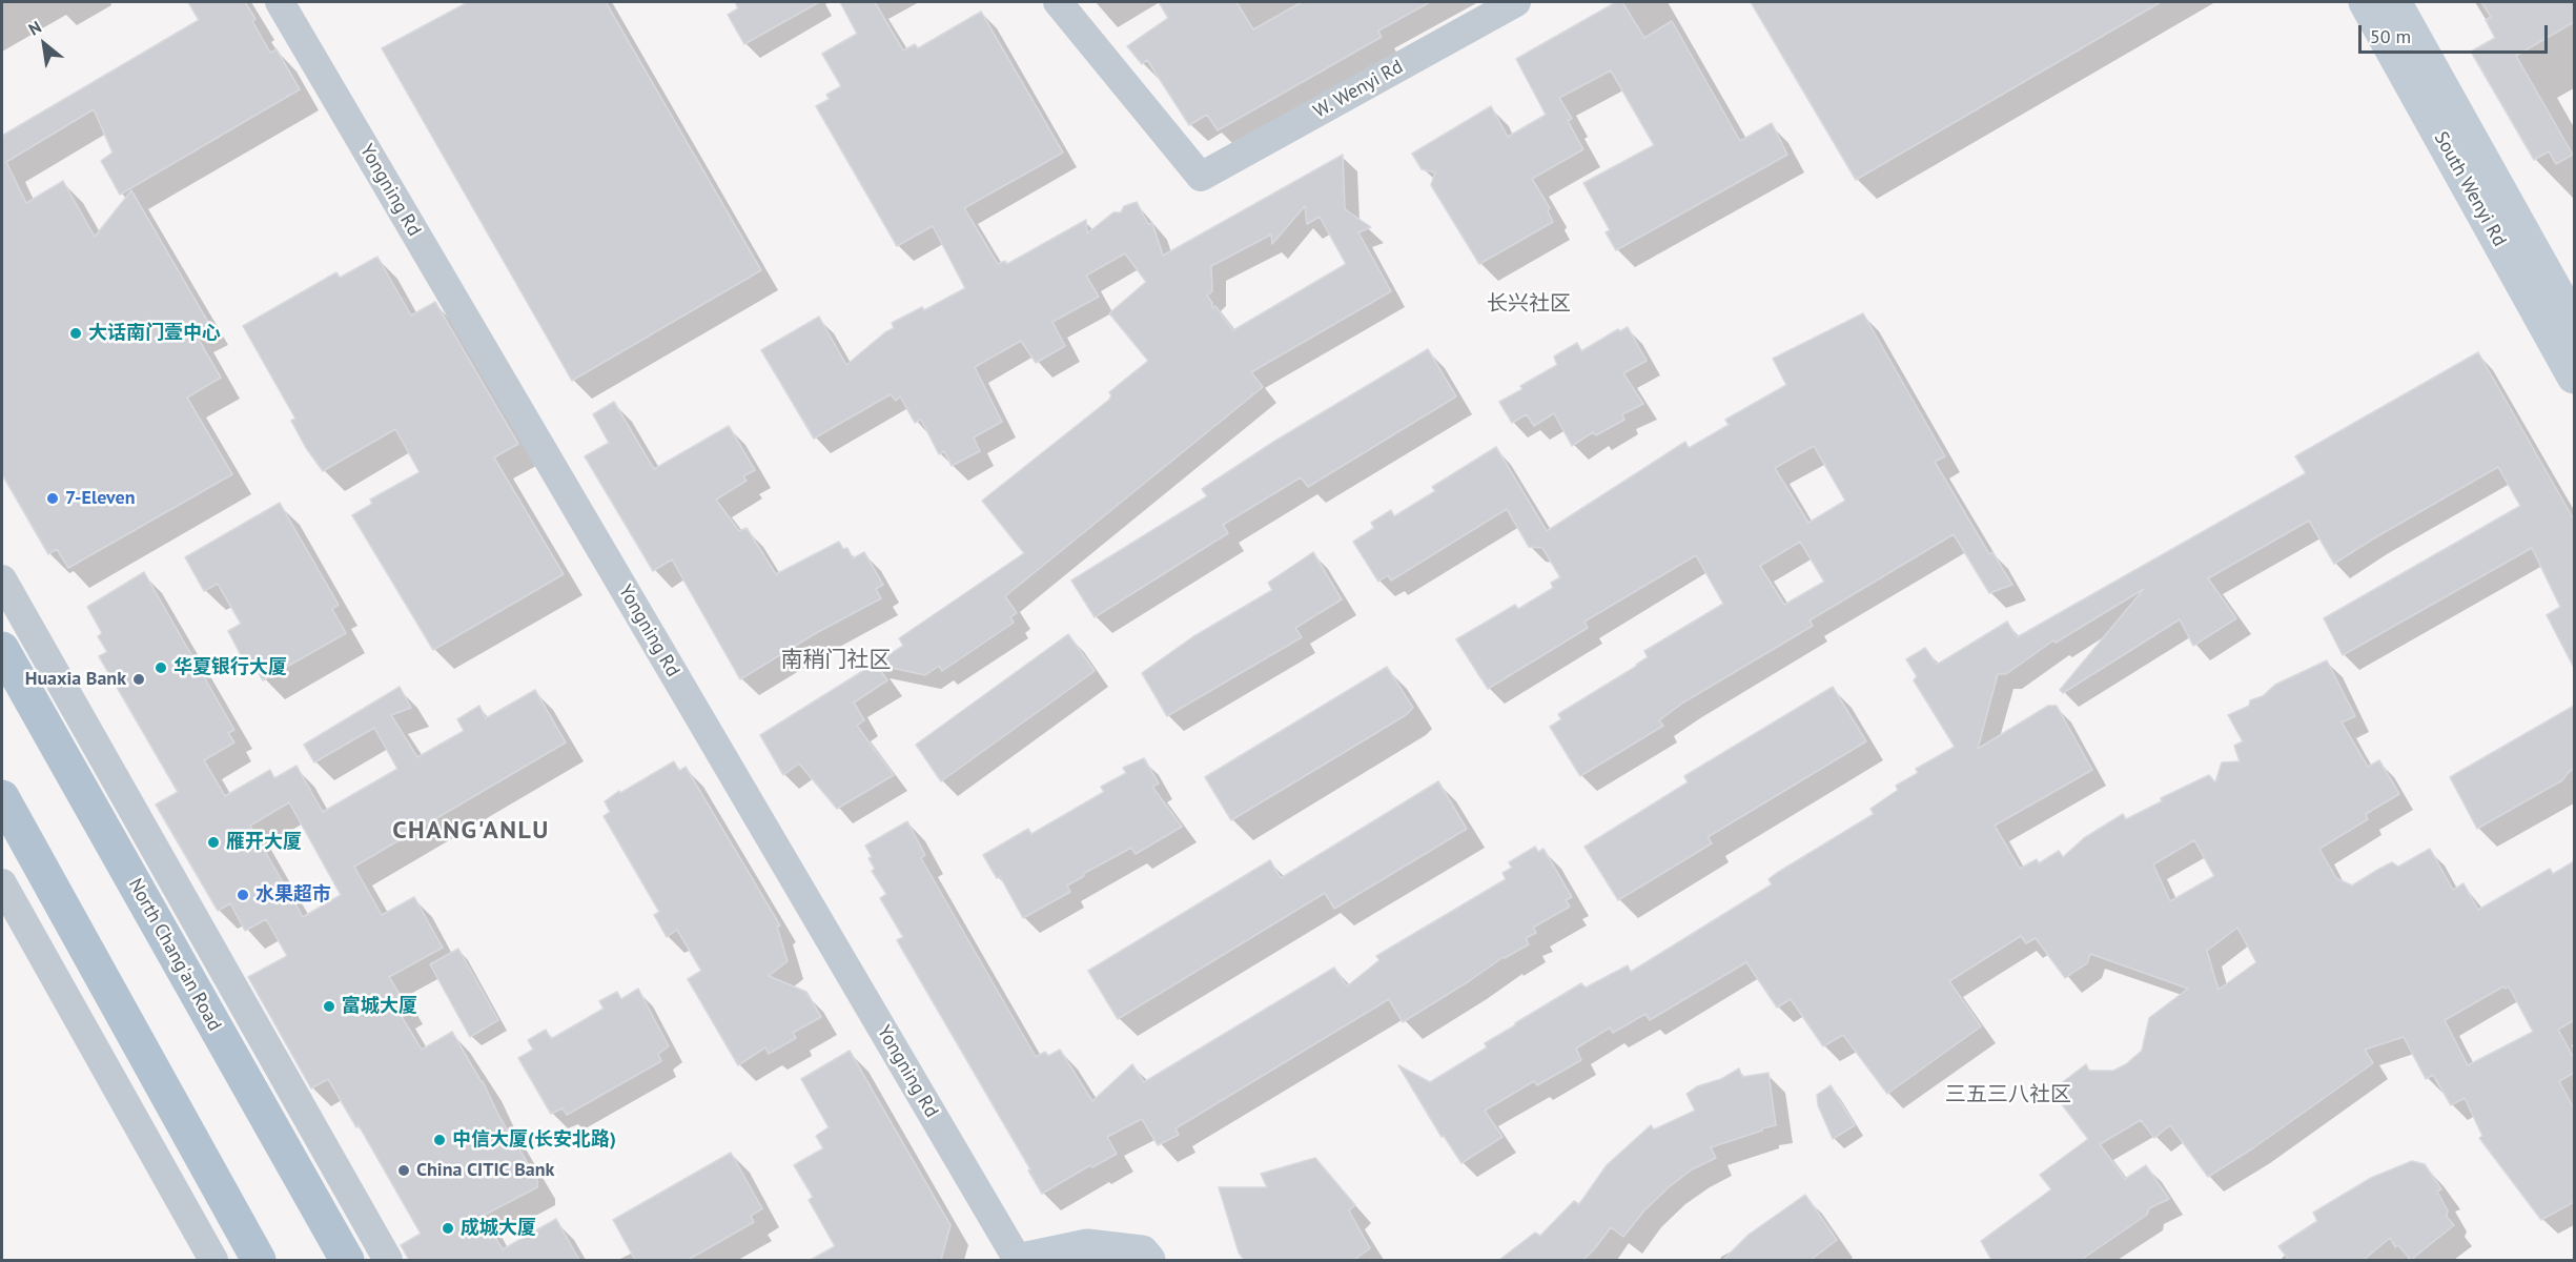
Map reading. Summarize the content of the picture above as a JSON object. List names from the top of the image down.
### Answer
{
  "streets": {
    "main road": ["South Wenyi Rd", "North Chang'an Road"],
    "street": ["W. Wenyi Rd", "Yongning Rd"]
  },
  "districts": [
    "长兴社区",
    "南稍门社区",
    "CHANG'ANLU",
    "三五三八社区"
  ],
  "places": [
    "大话南门壹中心",
    "7-Eleven",
    "华夏银行大厦",
    "Huaxia Bank",
    "雁开大厦",
    "水果超市",
    "富城大厦",
    "中信大厦(长安北路)",
    "China CITIC Bank",
    "成城大厦"
  ],
  "scale_bar": "50 m",
  "north": "top left"
}
